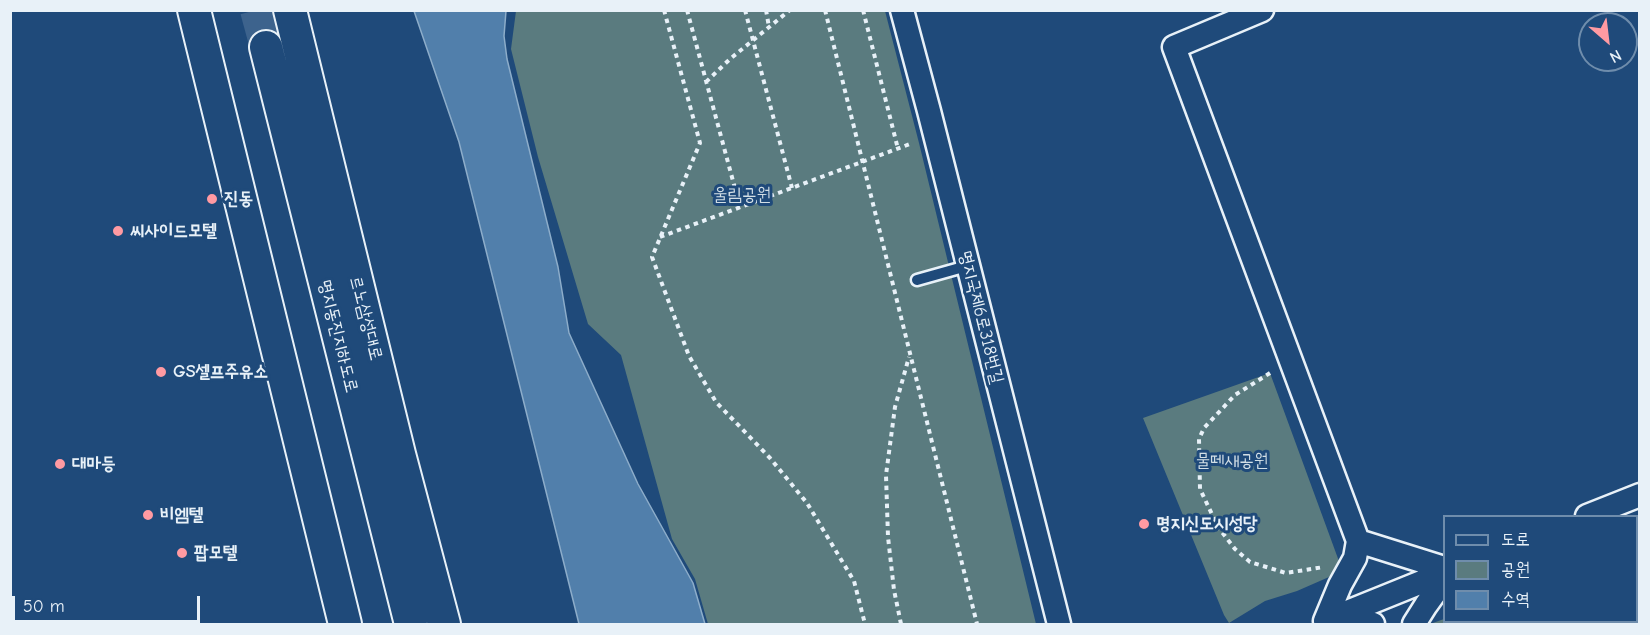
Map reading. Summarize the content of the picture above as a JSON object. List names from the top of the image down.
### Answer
{
  "streets": {
    "main road": ["르노삼성대로", "명지동진지하도로"],
    "street": ["명지국제6로318번길"]
  },
  "parks": ["울림공원", "물떼새공원"],
  "places": [
    "진동",
    "씨사이드모텔",
    "GS셀프주유소",
    "대마등",
    "비엠텔",
    "명지신도시성당",
    "팝모텔"
  ],
  "legend": ["도로", "공원", "수역"],
  "scale_bar": "50 m",
  "north": "bottom right"
}
